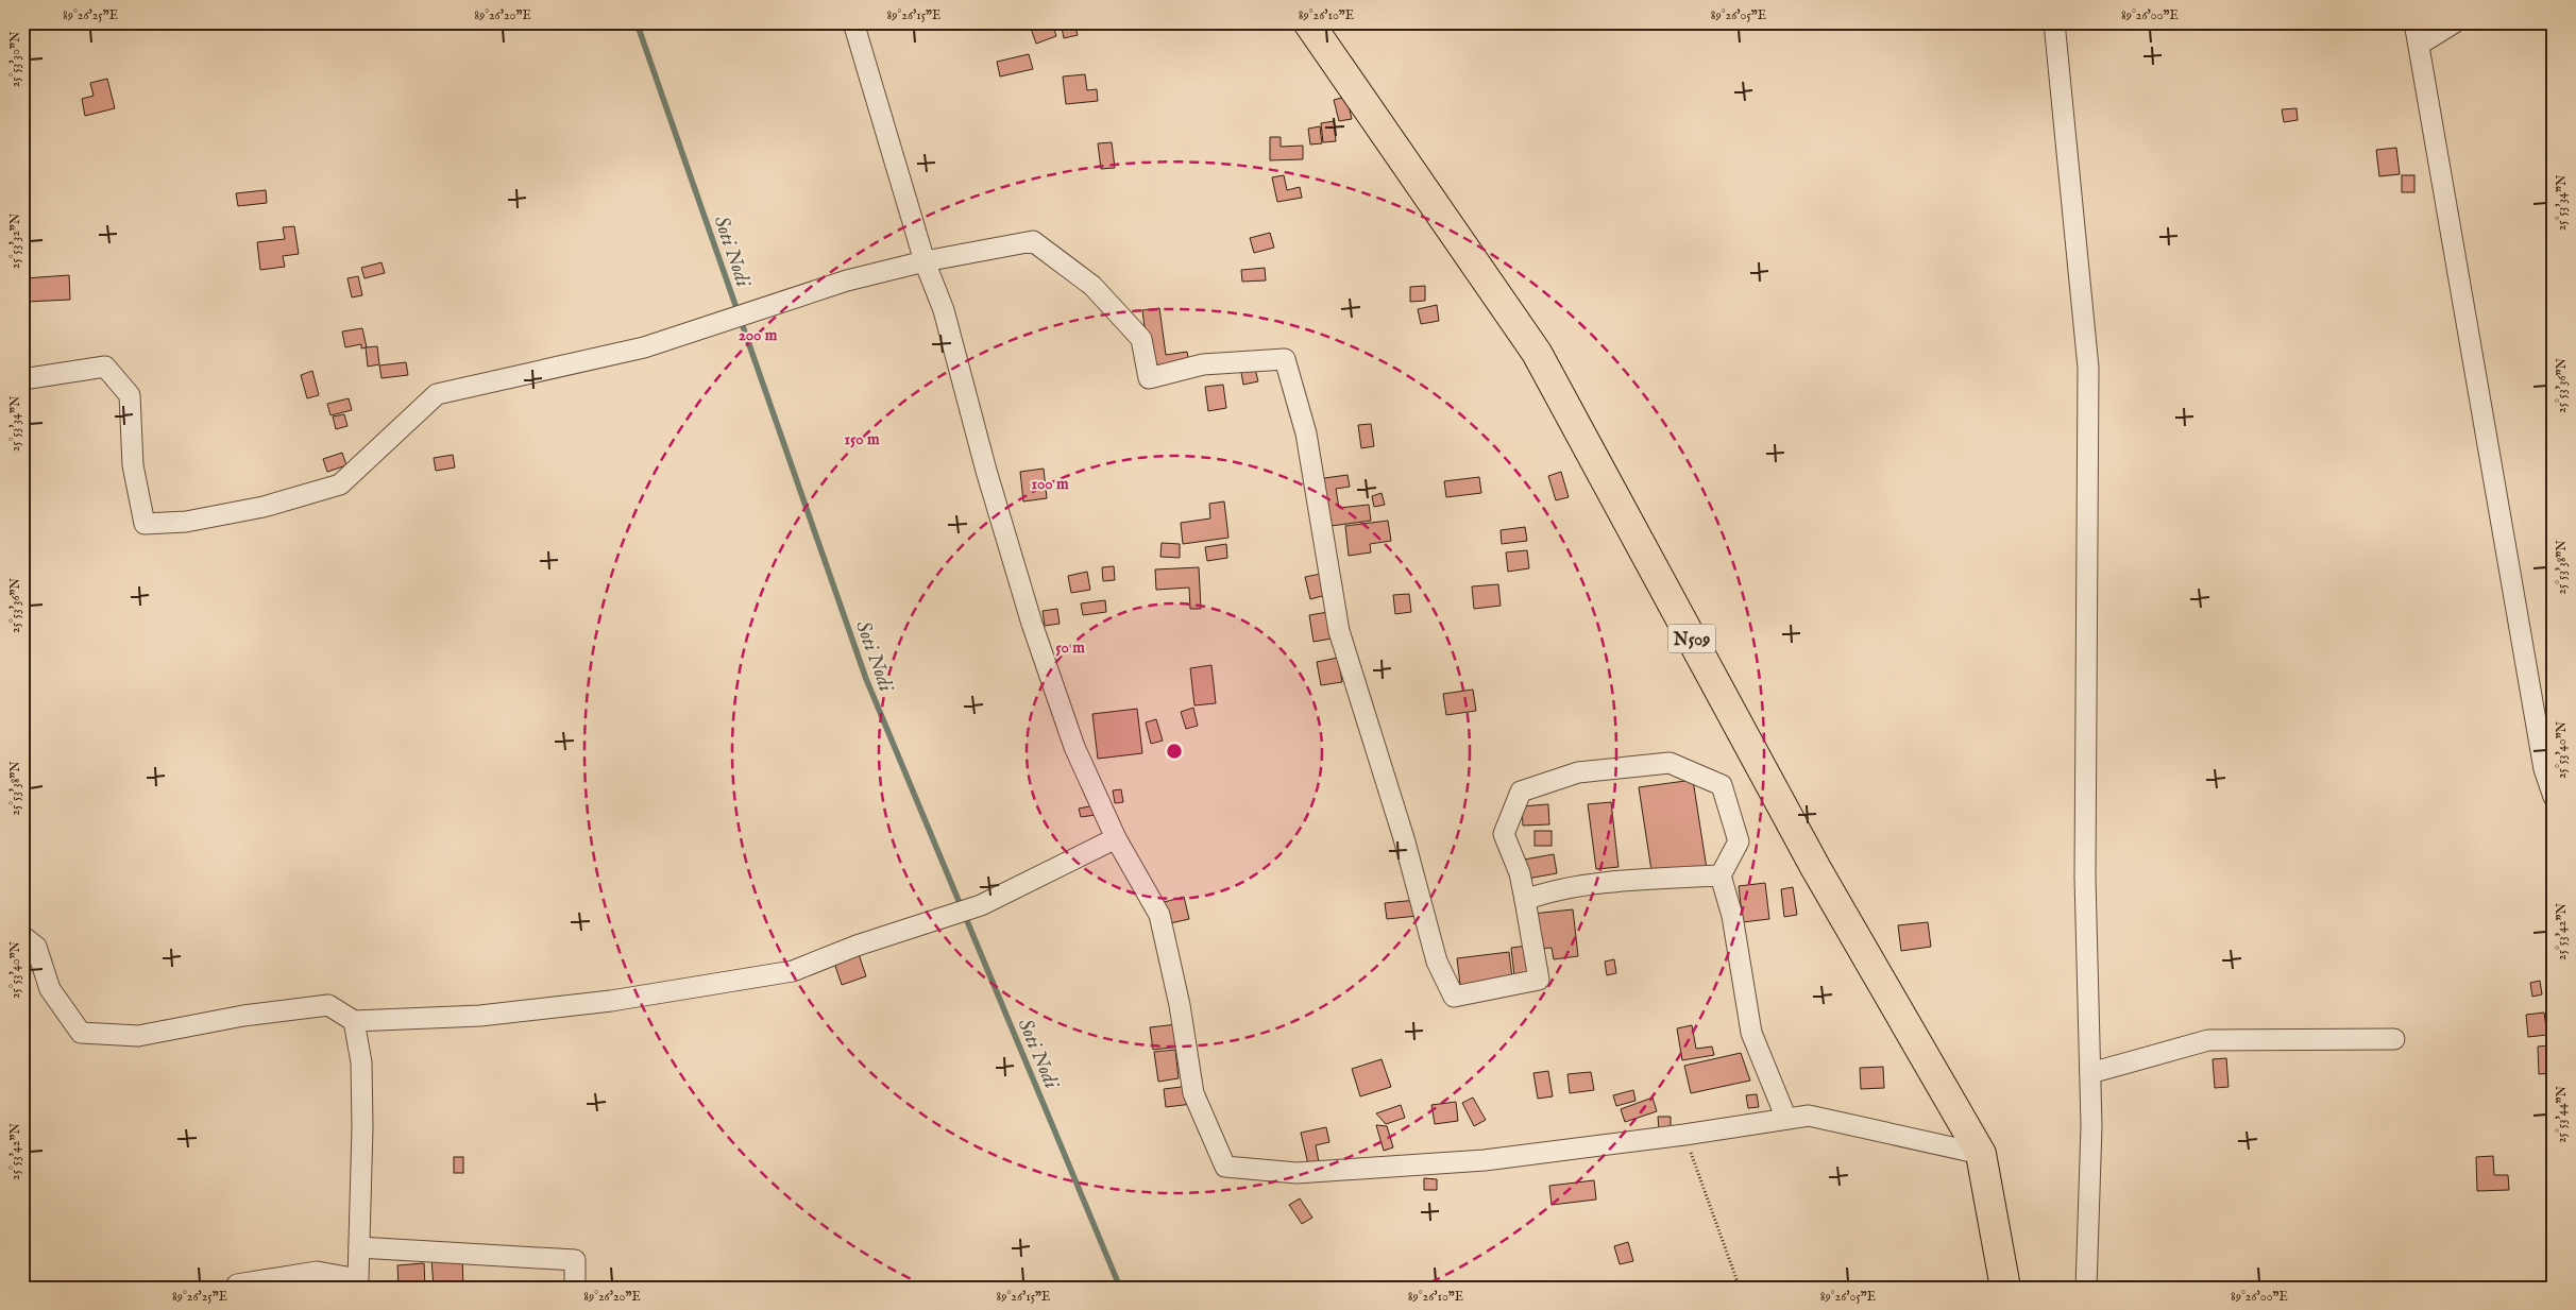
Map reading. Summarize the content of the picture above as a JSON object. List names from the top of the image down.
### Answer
{
  "streets": {
    "highway": ["N509"]
  },
  "water": ["Soti Nodi"],
  "coordinates": [
    "89°26'25\"E",
    "89°26'20\"E",
    "89°26'15\"E",
    "89°26'10\"E",
    "89°26'05\"E",
    "89°26'00\"E",
    "25°53'30\"N",
    "25°53'34\"N",
    "25°53'32\"N",
    "25°53'36\"N",
    "25°53'38\"N",
    "25°53'40\"N",
    "25°53'42\"N",
    "25°53'44\"N"
  ],
  "rings": [
    "200 m",
    "150 m",
    "100 m",
    "50 m"
  ]
}
